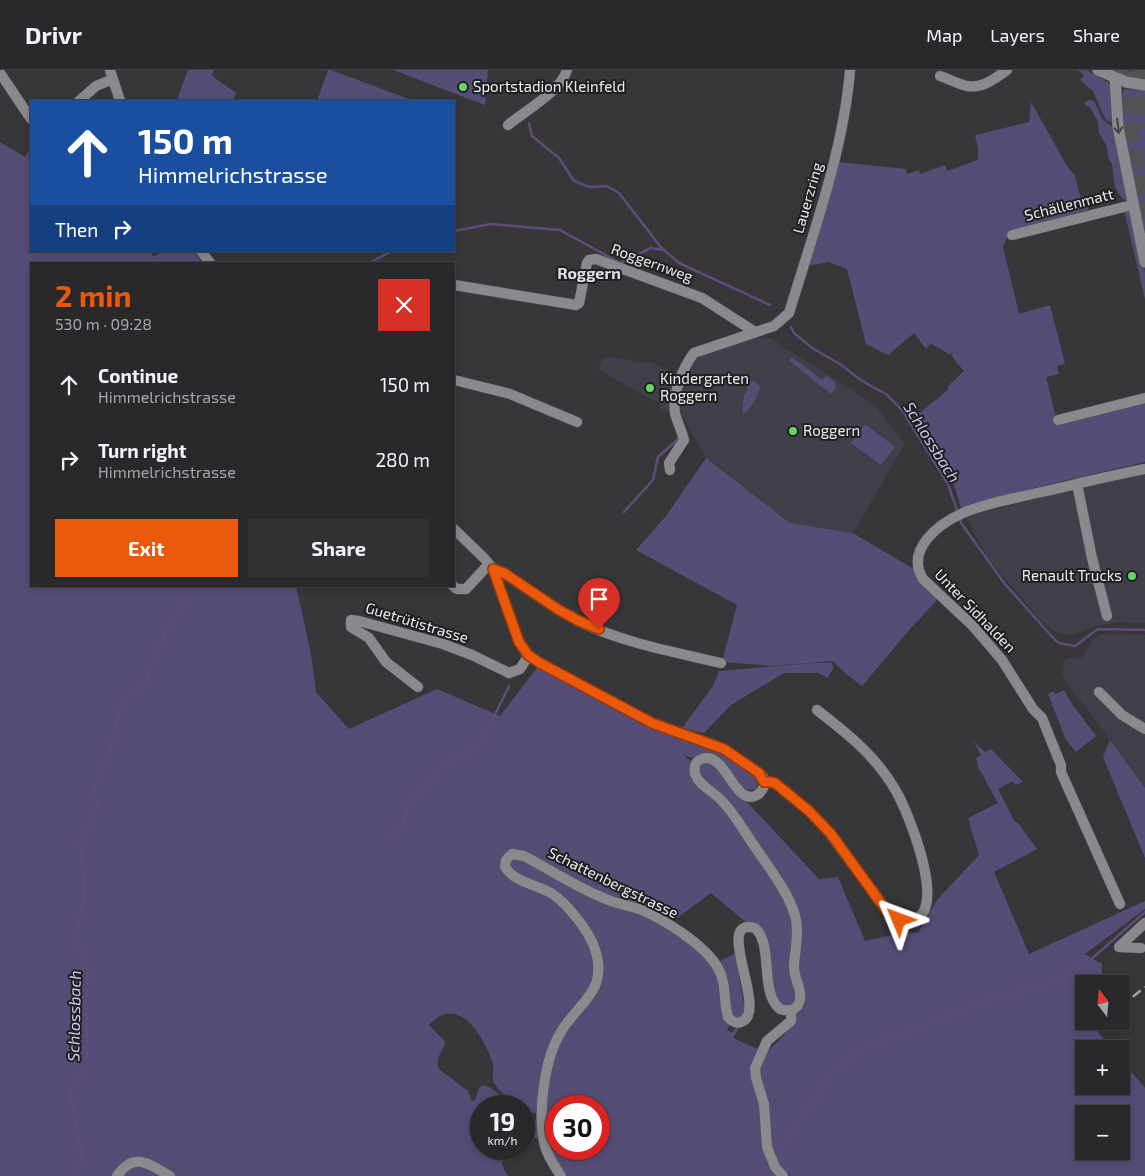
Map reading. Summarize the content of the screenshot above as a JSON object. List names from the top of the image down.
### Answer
{
  "streets": {
    "street": [
      "Lauerzring",
      "Schällenmatt",
      "Roggernweg",
      "Unter Sidhalden",
      "Guetrütistrasse",
      "Schattenbergstrasse"
    ]
  },
  "crossings": [
    ["Lauerzring", "Roggernweg"]
  ],
  "districts": ["Roggern"],
  "water": ["Schlossbach"],
  "places": [
    "Sportstadion Kleinfeld",
    "Kindergarten Roggern",
    "Roggern",
    "Renault Trucks"
  ],
  "north": "top",
  "page": {
    "header": "Drivr",
    "nav": ["Map", "Layers", "Share"],
    "turn": ["150 m", "Himmelrichstrasse"],
    "then": "Then",
    "heading": ["2 min", "530 m · 09:28"],
    "list": [
      {
        "name": "Continue",
        "note": "Himmelrichstrasse",
        "value": "150 m"
      },
      {
        "name": "Turn right",
        "note": "Himmelrichstrasse",
        "value": "280 m"
      }
    ],
    "buttons": ["Exit", "Share"],
    "map_buttons": ["+", "−"],
    "speed": "19 km/h",
    "limit": "30"
  }
}
